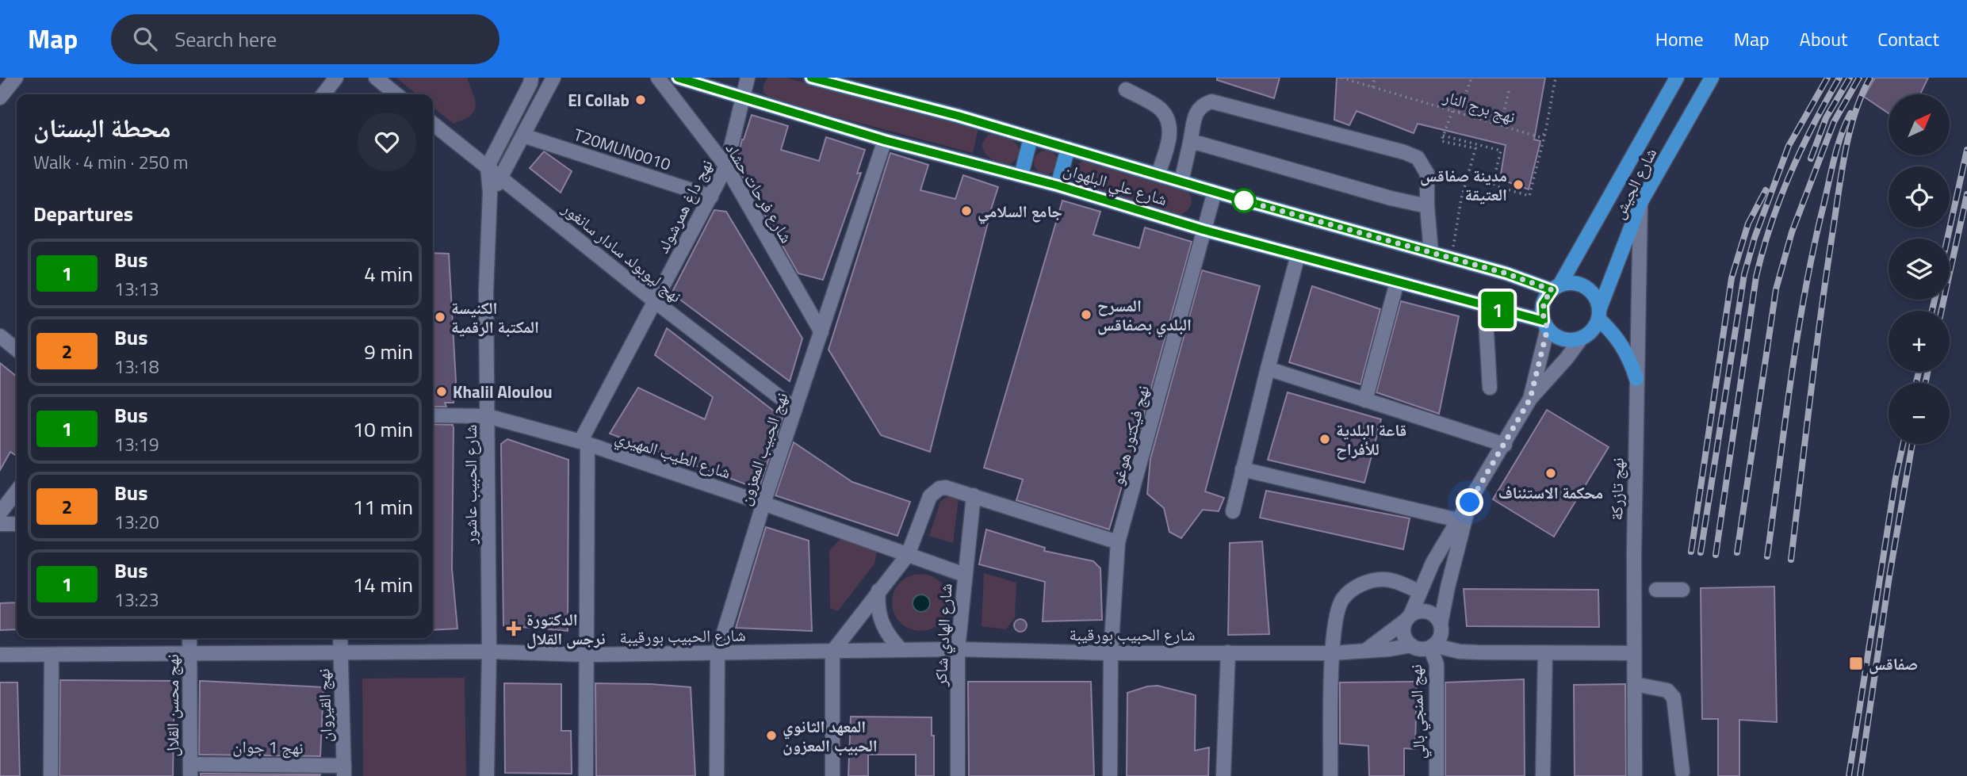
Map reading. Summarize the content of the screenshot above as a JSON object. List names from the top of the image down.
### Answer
{
  "streets": {
    "main road": ["شارع الجيش", "شارع علي البلهوان"],
    "street": [
      "T20MUN0010",
      "شارع فرحات حشاد",
      "نهج داغ همرشولد",
      "نهج ليوبولد سادار سانغور",
      "نهج فيكتور هوغو",
      "نهج الحبيب المعزون",
      "شارع الطيب المهيري",
      "شارع الحبيب عاشور",
      "نهج تازركة",
      "شارع الحبيب بورقيبة",
      "شارع الهادي شاكر",
      "نهج محسن القلال",
      "نهج القيروان",
      "نهج المنجي بالي",
      "نهج 1 جوان"
    ],
    "path": ["نهج برج النار"]
  },
  "crossings": [
    ["T20MUN0010", "نهج داغ همرشولد"],
    ["شارع الجيش", "شارع علي البلهوان"],
    ["شارع الجيش", "نهج تازركة"],
    ["شارع علي البلهوان", "نهج داغ همرشولد"],
    ["شارع علي البلهوان", "نهج فيكتور هوغو"],
    ["شارع علي البلهوان", "نهج الحبيب المعزون"],
    ["شارع فرحات حشاد", "نهج داغ همرشولد"],
    ["شارع فرحات حشاد", "نهج الحبيب المعزون"],
    ["نهج داغ همرشولد", "نهج ليوبولد سادار سانغور"],
    ["نهج داغ همرشولد", "شارع الطيب المهيري"],
    ["نهج داغ همرشولد", "شارع الحبيب بورقيبة"],
    ["نهج ليوبولد سادار سانغور", "نهج الحبيب المعزون"],
    ["نهج ليوبولد سادار سانغور", "شارع الحبيب عاشور"],
    ["نهج فيكتور هوغو", "شارع الحبيب بورقيبة"],
    ["نهج الحبيب المعزون", "شارع الطيب المهيري"],
    ["نهج الحبيب المعزون", "شارع الحبيب بورقيبة"],
    ["شارع الطيب المهيري", "شارع الحبيب عاشور"],
    ["شارع الطيب المهيري", "شارع الحبيب بورقيبة"],
    ["شارع الطيب المهيري", "شارع الهادي شاكر"],
    ["شارع الحبيب عاشور", "شارع الحبيب بورقيبة"],
    ["شارع الحبيب بورقيبة", "شارع الهادي شاكر"],
    ["شارع الحبيب بورقيبة", "نهج محسن القلال"],
    ["شارع الحبيب بورقيبة", "نهج القيروان"],
    ["شارع الحبيب بورقيبة", "نهج المنجي بالي"],
    ["نهج محسن القلال", "نهج 1 جوان"],
    ["نهج القيروان", "نهج 1 جوان"]
  ],
  "places": {
    "other": [
      "El Collab",
      "مدينة صفاقس العتيقة",
      "جامع السلامي",
      "المسرح البلدي بصفاقس",
      "الكنيسة المكتبة الرقمية",
      "Khalil Aloulou",
      "قاعة البلدية للأفراح",
      "محكمة الاستئناف",
      "المعهد الثانوي الحبيب المعزون"
    ],
    "health": ["الدكتورة نرجس القلال"],
    "transit": ["صفاقس"]
  },
  "lines": ["bus line 1"],
  "north": "top right",
  "page": {
    "header": "Map",
    "search": "Search here",
    "nav": [
      "Home",
      "Map",
      "About",
      "Contact"
    ],
    "on_map": "1",
    "map_buttons": ["+", "−"],
    "heading": [
      ["محطة البستان", "Walk · 4 min · 250 m"],
      "Departures"
    ],
    "list": [
      {
        "mark": "1",
        "name": "Bus",
        "note": "13:13",
        "value": "4 min"
      },
      {
        "mark": "2",
        "name": "Bus",
        "note": "13:18",
        "value": "9 min"
      },
      {
        "mark": "1",
        "name": "Bus",
        "note": "13:19",
        "value": "10 min"
      },
      {
        "mark": "2",
        "name": "Bus",
        "note": "13:20",
        "value": "11 min"
      },
      {
        "mark": "1",
        "name": "Bus",
        "note": "13:23",
        "value": "14 min"
      }
    ]
  }
}
